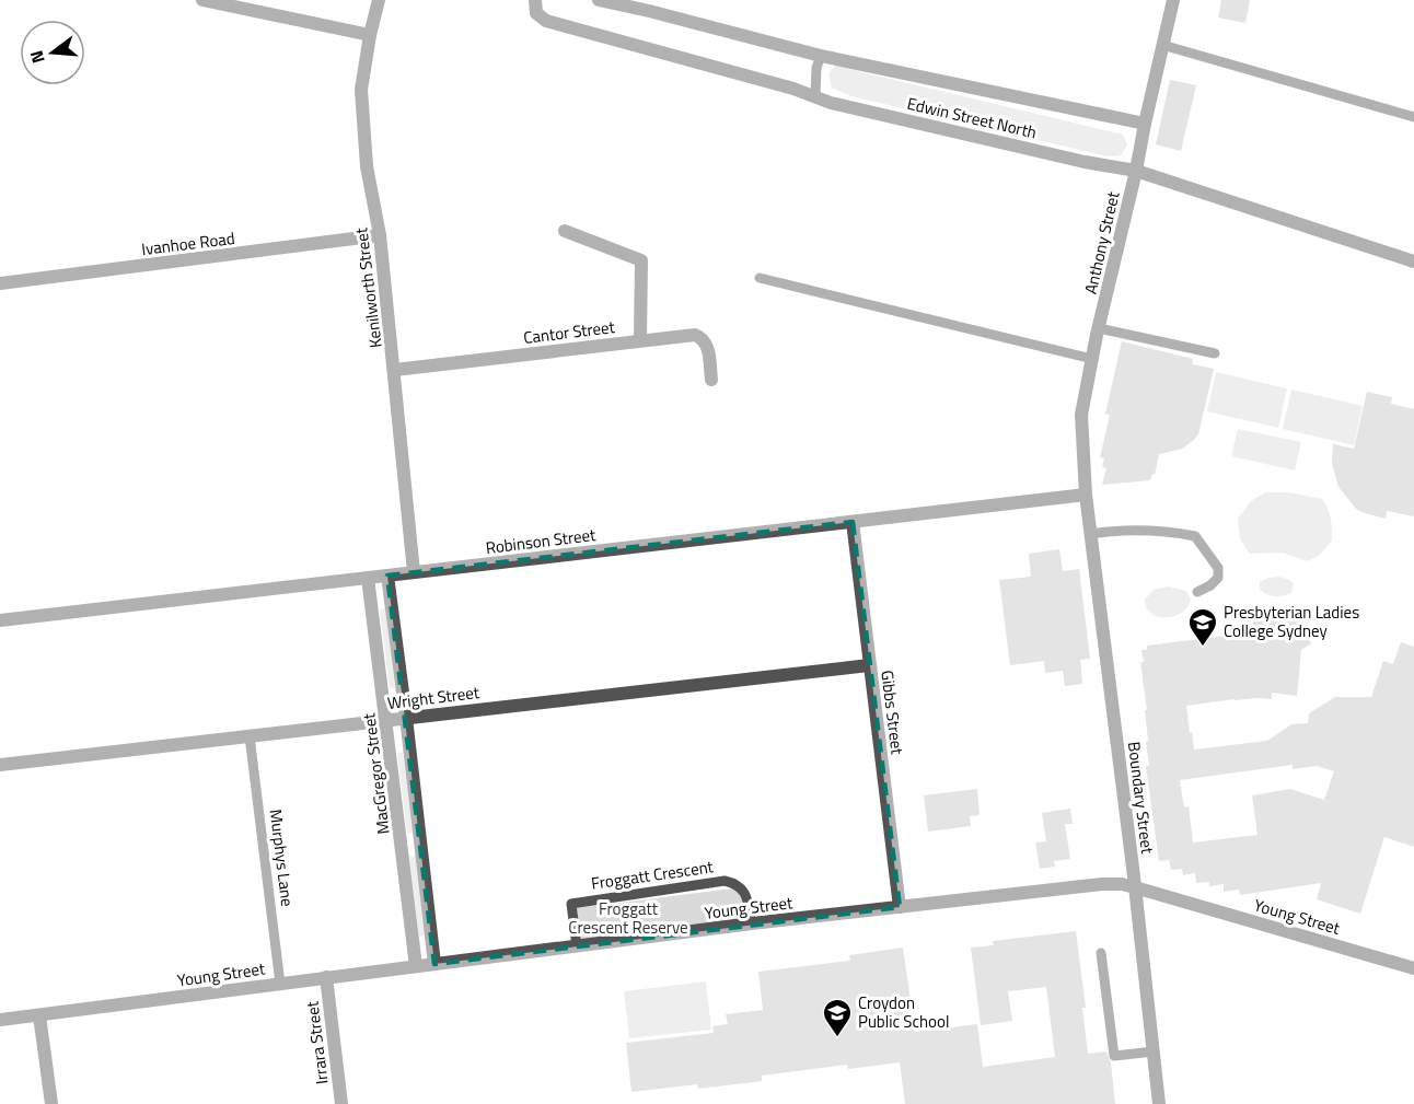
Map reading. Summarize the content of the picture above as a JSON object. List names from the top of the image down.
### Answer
{
  "streets": {
    "street": [
      "Edwin Street North",
      "Anthony Street",
      "Ivanhoe Road",
      "Kenilworth Street",
      "Cantor Street",
      "Robinson Street",
      "Wright Street",
      "Gibbs Street",
      "MacGregor Street",
      "Boundary Street",
      "Young Street",
      "Irrara Street"
    ],
    "lane": ["Murphys Lane", "Froggatt Crescent"]
  },
  "crossings": [
    ["Edwin Street North", "Anthony Street"],
    ["Anthony Street", "Robinson Street"],
    ["Anthony Street", "Boundary Street"],
    ["Ivanhoe Road", "Kenilworth Street"],
    ["Kenilworth Street", "Cantor Street"],
    ["Kenilworth Street", "Robinson Street"],
    ["Robinson Street", "Gibbs Street"],
    ["Robinson Street", "MacGregor Street"],
    ["Robinson Street", "Boundary Street"],
    ["Wright Street", "Gibbs Street"],
    ["Wright Street", "MacGregor Street"],
    ["Wright Street", "Murphys Lane"],
    ["Gibbs Street", "Young Street"],
    ["MacGregor Street", "Young Street"],
    ["Boundary Street", "Young Street"],
    ["Murphys Lane", "Young Street"],
    ["Froggatt Crescent", "Young Street"],
    ["Young Street", "Irrara Street"]
  ],
  "parks": ["Froggatt Crescent Reserve"],
  "places": {
    "school or university": ["Presbyterian Ladies College Sydney", "Croydon Public School"]
  },
  "north": "left"
}
